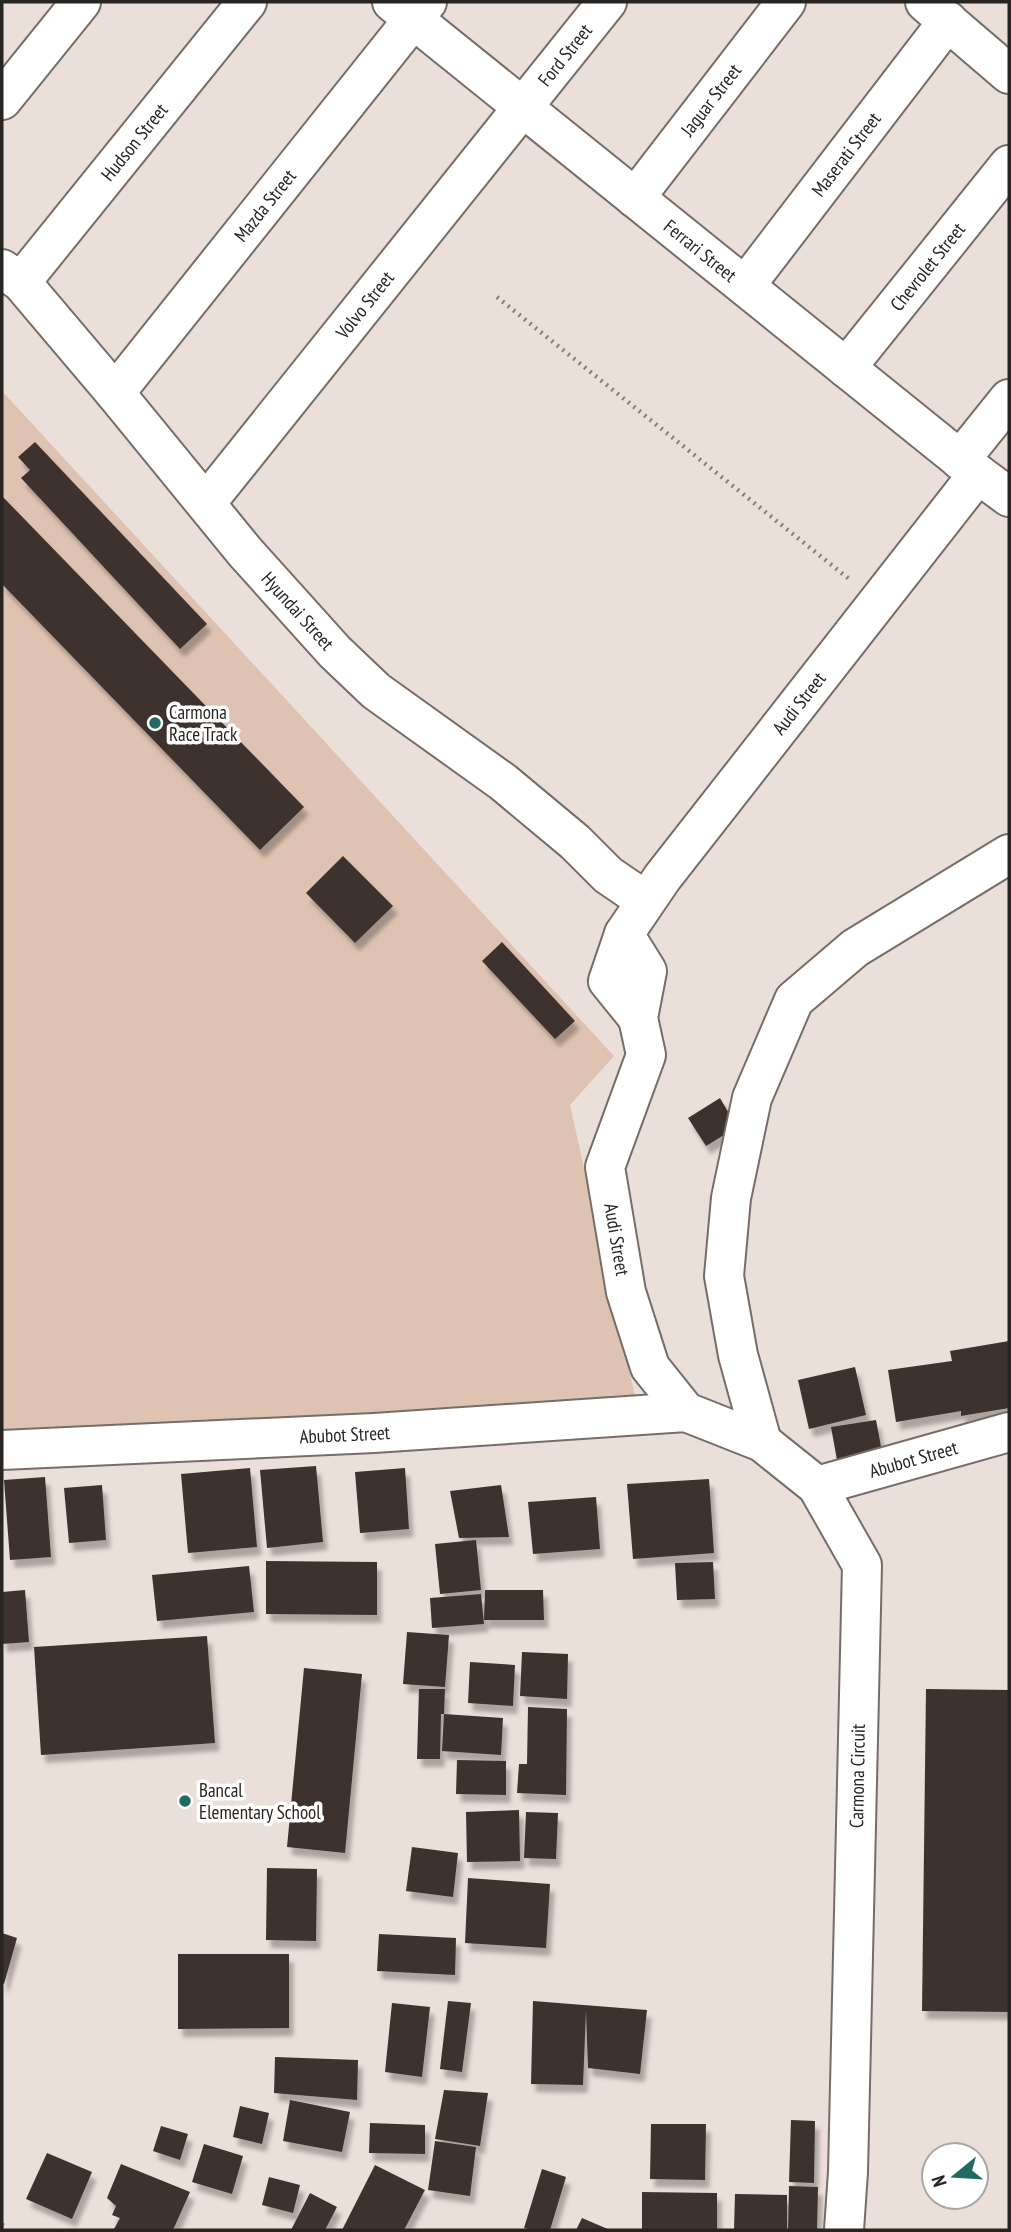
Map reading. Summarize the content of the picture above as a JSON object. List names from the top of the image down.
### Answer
{
  "streets": {
    "street": [
      "Ford Street",
      "Jaguar Street",
      "Hudson Street",
      "Maserati Street",
      "Mazda Street",
      "Ferrari Street",
      "Chevrolet Street",
      "Volvo Street",
      "Hyundai Street",
      "Audi Street",
      "Abubot Street",
      "Carmona Circuit"
    ]
  },
  "crossings": [
    ["Ford Street", "Ferrari Street"],
    ["Ford Street", "Volvo Street"],
    ["Jaguar Street", "Ferrari Street"],
    ["Hudson Street", "Hyundai Street"],
    ["Maserati Street", "Ferrari Street"],
    ["Mazda Street", "Ferrari Street"],
    ["Mazda Street", "Hyundai Street"],
    ["Ferrari Street", "Chevrolet Street"],
    ["Ferrari Street", "Volvo Street"],
    ["Ferrari Street", "Audi Street"],
    ["Volvo Street", "Hyundai Street"],
    ["Hyundai Street", "Audi Street"],
    ["Audi Street", "Abubot Street"],
    ["Audi Street", "Carmona Circuit"],
    ["Abubot Street", "Carmona Circuit"]
  ],
  "places": ["Carmona Race Track", "Bancal Elementary School"],
  "north": "left"
}
